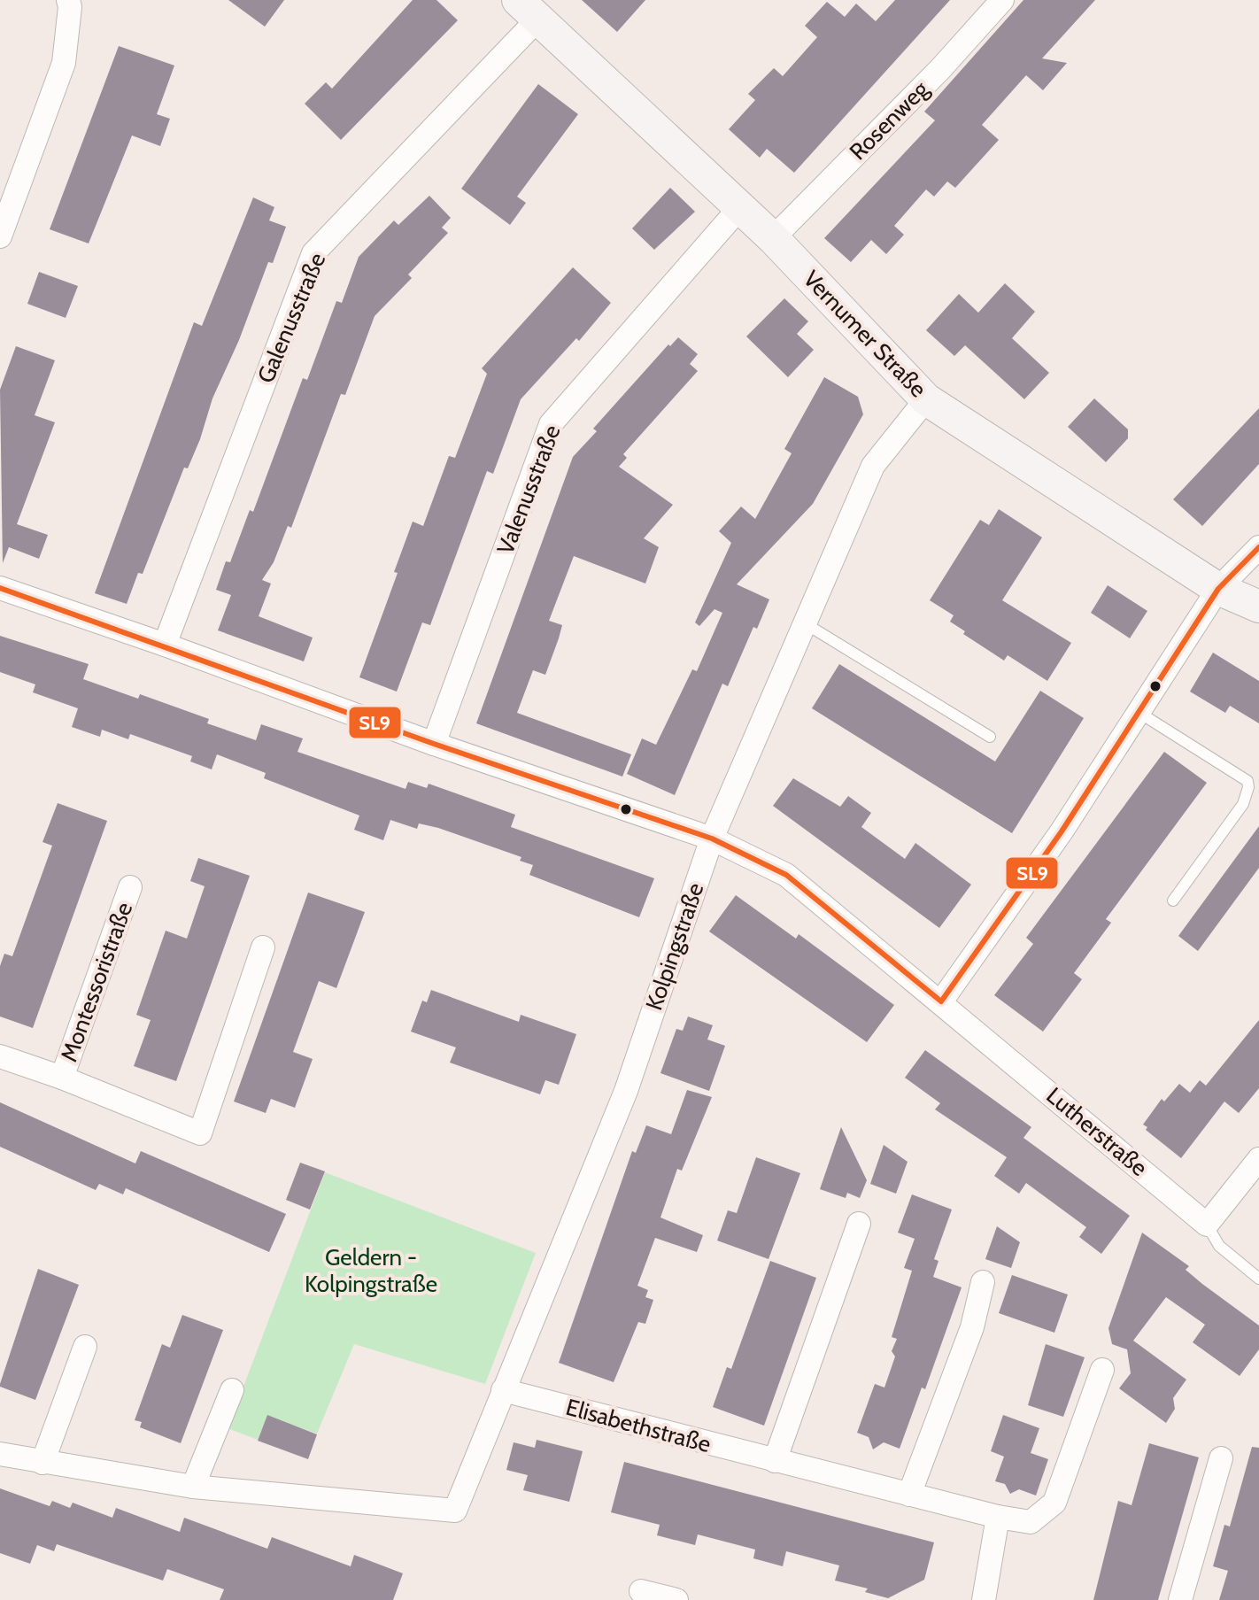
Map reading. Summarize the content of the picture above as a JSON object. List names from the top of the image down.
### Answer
{
  "streets": {
    "street": [
      "Rosenweg",
      "Galenusstraße",
      "Vernumer Straße",
      "Valenusstraße",
      "Kolpingstraße",
      "Montessoristraße",
      "Lutherstraße",
      "Elisabethstraße"
    ]
  },
  "crossings": [
    ["Rosenweg", "Vernumer Straße"],
    ["Galenusstraße", "Vernumer Straße"],
    ["Galenusstraße", "Lutherstraße"],
    ["Vernumer Straße", "Valenusstraße"],
    ["Vernumer Straße", "Kolpingstraße"],
    ["Valenusstraße", "Lutherstraße"],
    ["Kolpingstraße", "Lutherstraße"],
    ["Kolpingstraße", "Elisabethstraße"]
  ],
  "parks": ["Geldern - Kolpingstraße"],
  "lines": ["transit line SL9"]
}
